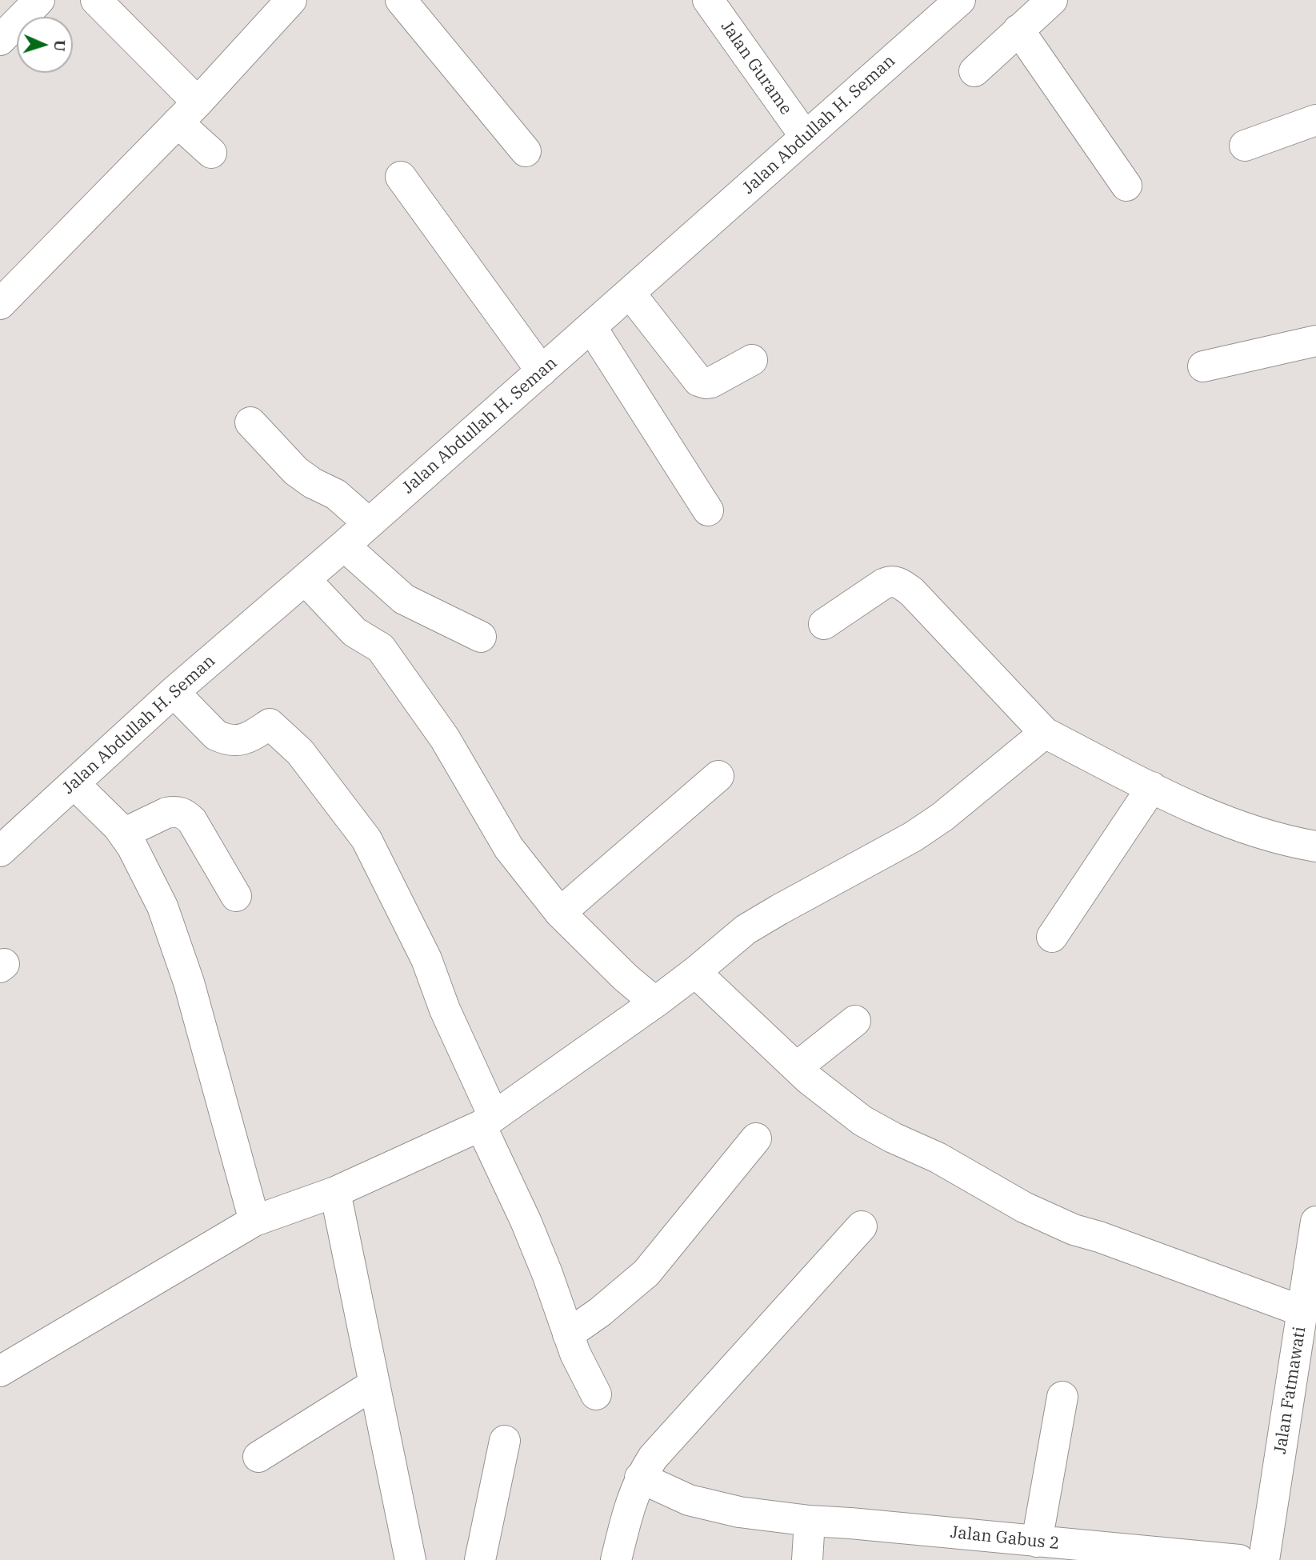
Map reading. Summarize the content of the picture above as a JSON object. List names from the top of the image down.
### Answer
{
  "streets": {
    "street": [
      "Jalan Gurame",
      "Jalan Abdullah H. Seman",
      "Jalan Fatmawati",
      "Jalan Gabus 2"
    ]
  },
  "crossings": [
    ["Jalan Gurame", "Jalan Abdullah H. Seman"]
  ],
  "north": "right"
}
